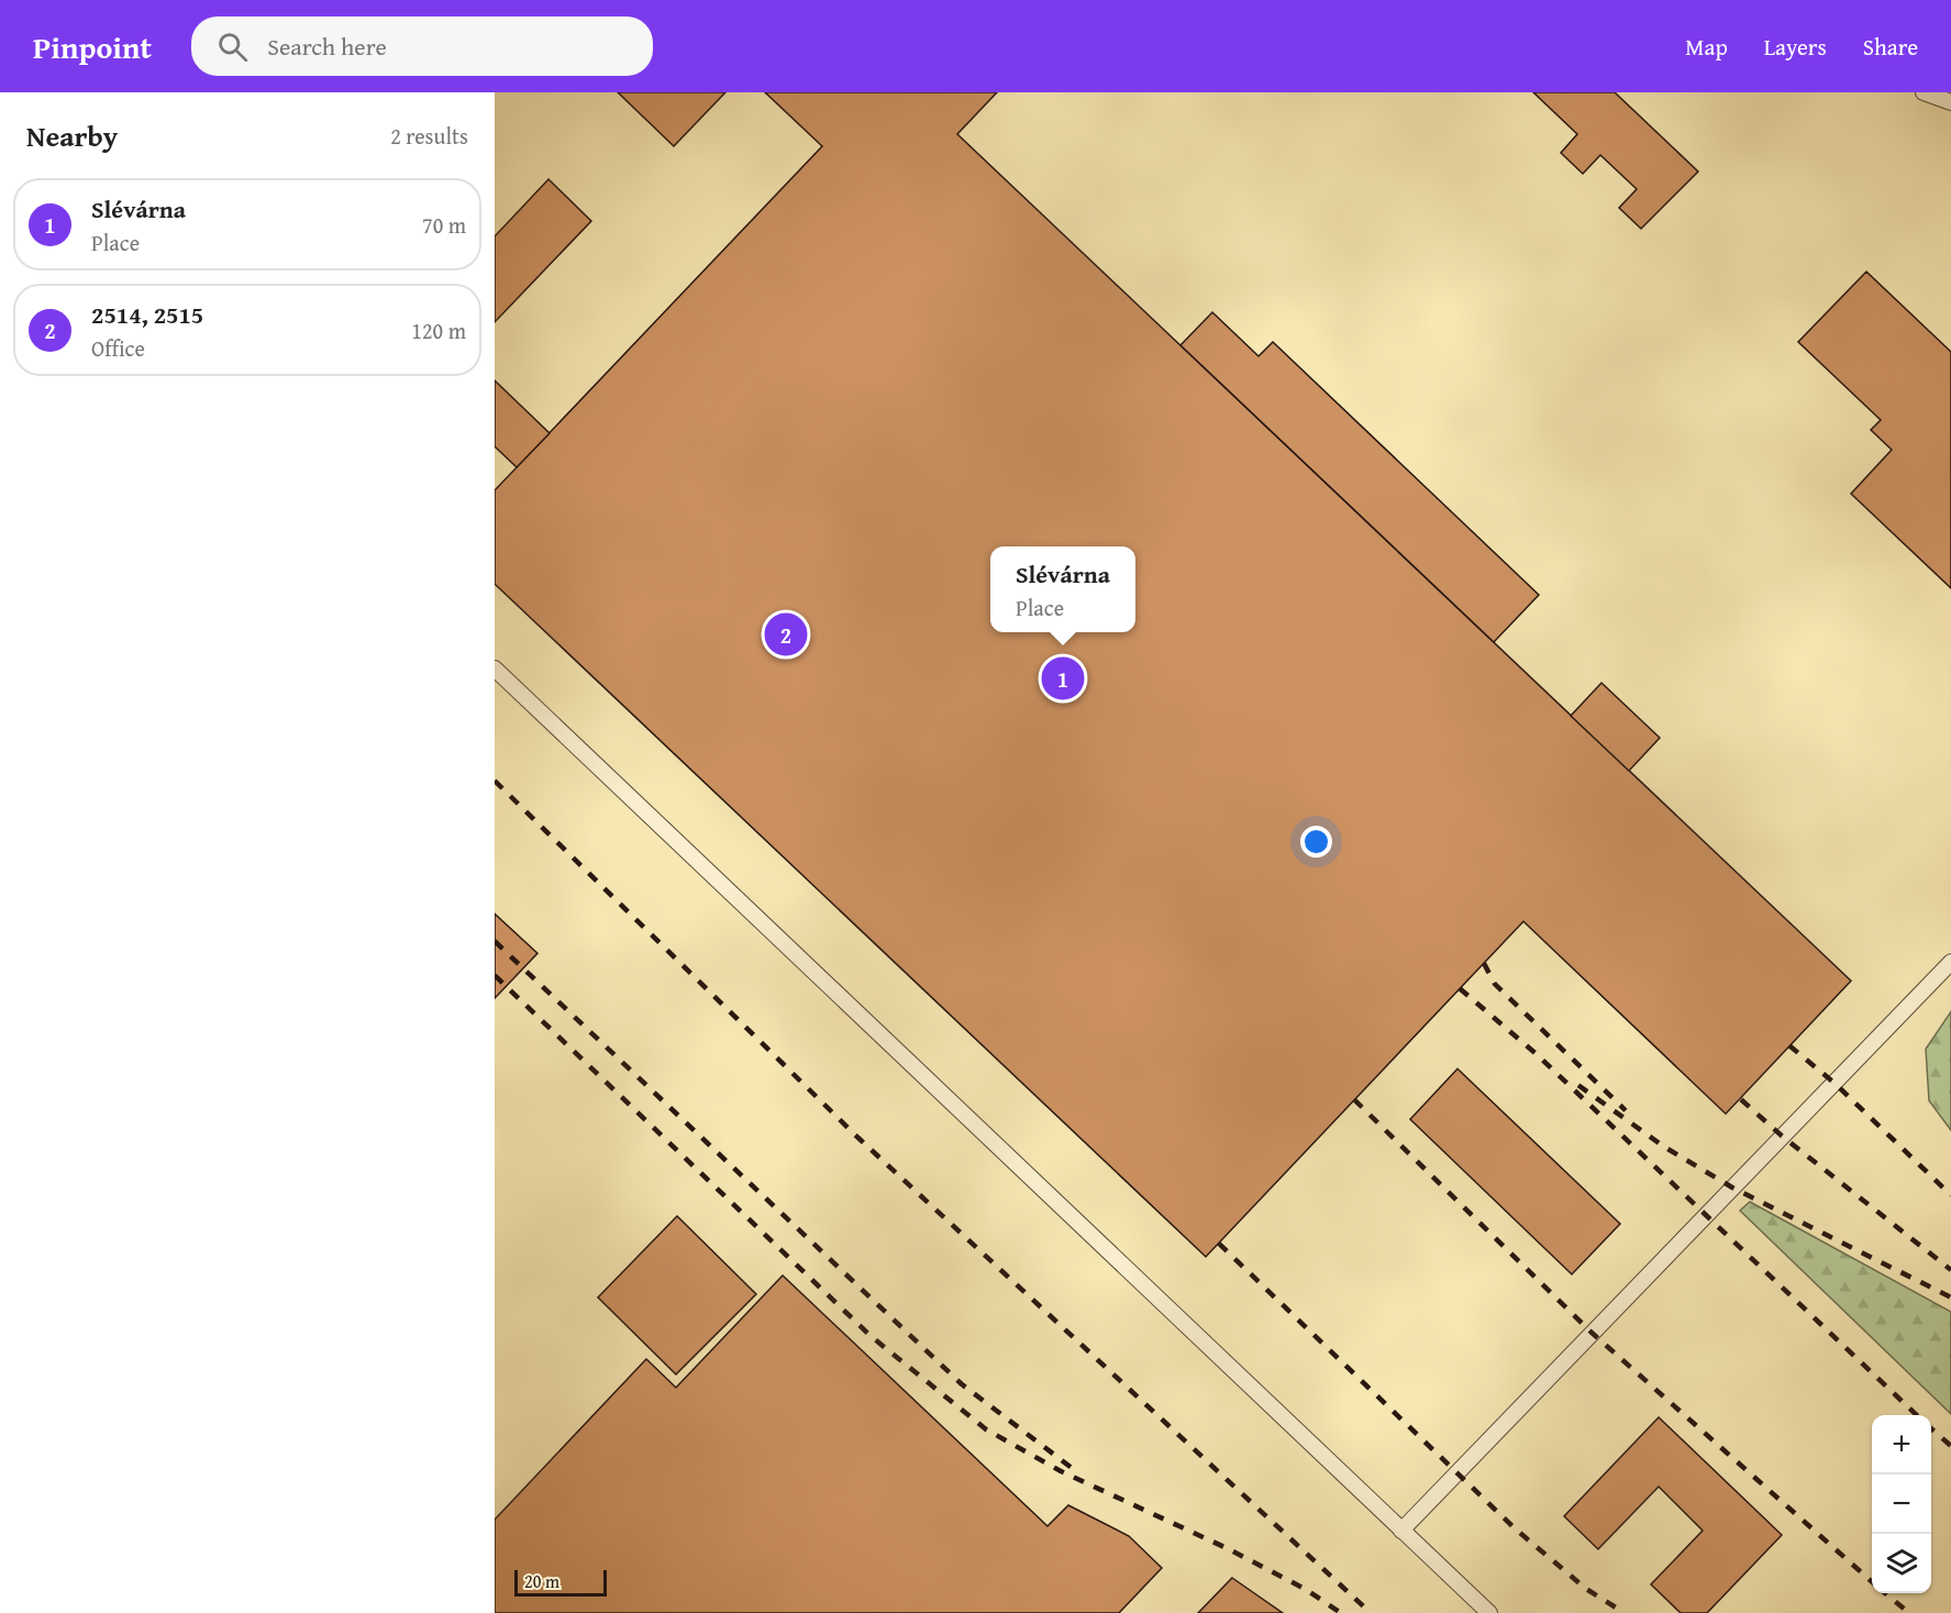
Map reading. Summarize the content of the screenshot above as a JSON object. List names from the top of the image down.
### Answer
{
  "scale_bar": "20 m",
  "page": {
    "header": "Pinpoint",
    "search": "Search here",
    "nav": ["Map", "Layers", "Share"],
    "heading": ["Nearby", "2 results"],
    "list": [
      {
        "mark": "1",
        "name": "Slévárna",
        "note": "Place",
        "value": "70 m"
      },
      {
        "mark": "2",
        "name": "2514, 2515",
        "note": "Office",
        "value": "120 m"
      }
    ],
    "popup": ["Slévárna", "Place"],
    "pins": ["2", "1"],
    "map_buttons": ["+", "−"],
    "scale": "20 m"
  }
}
